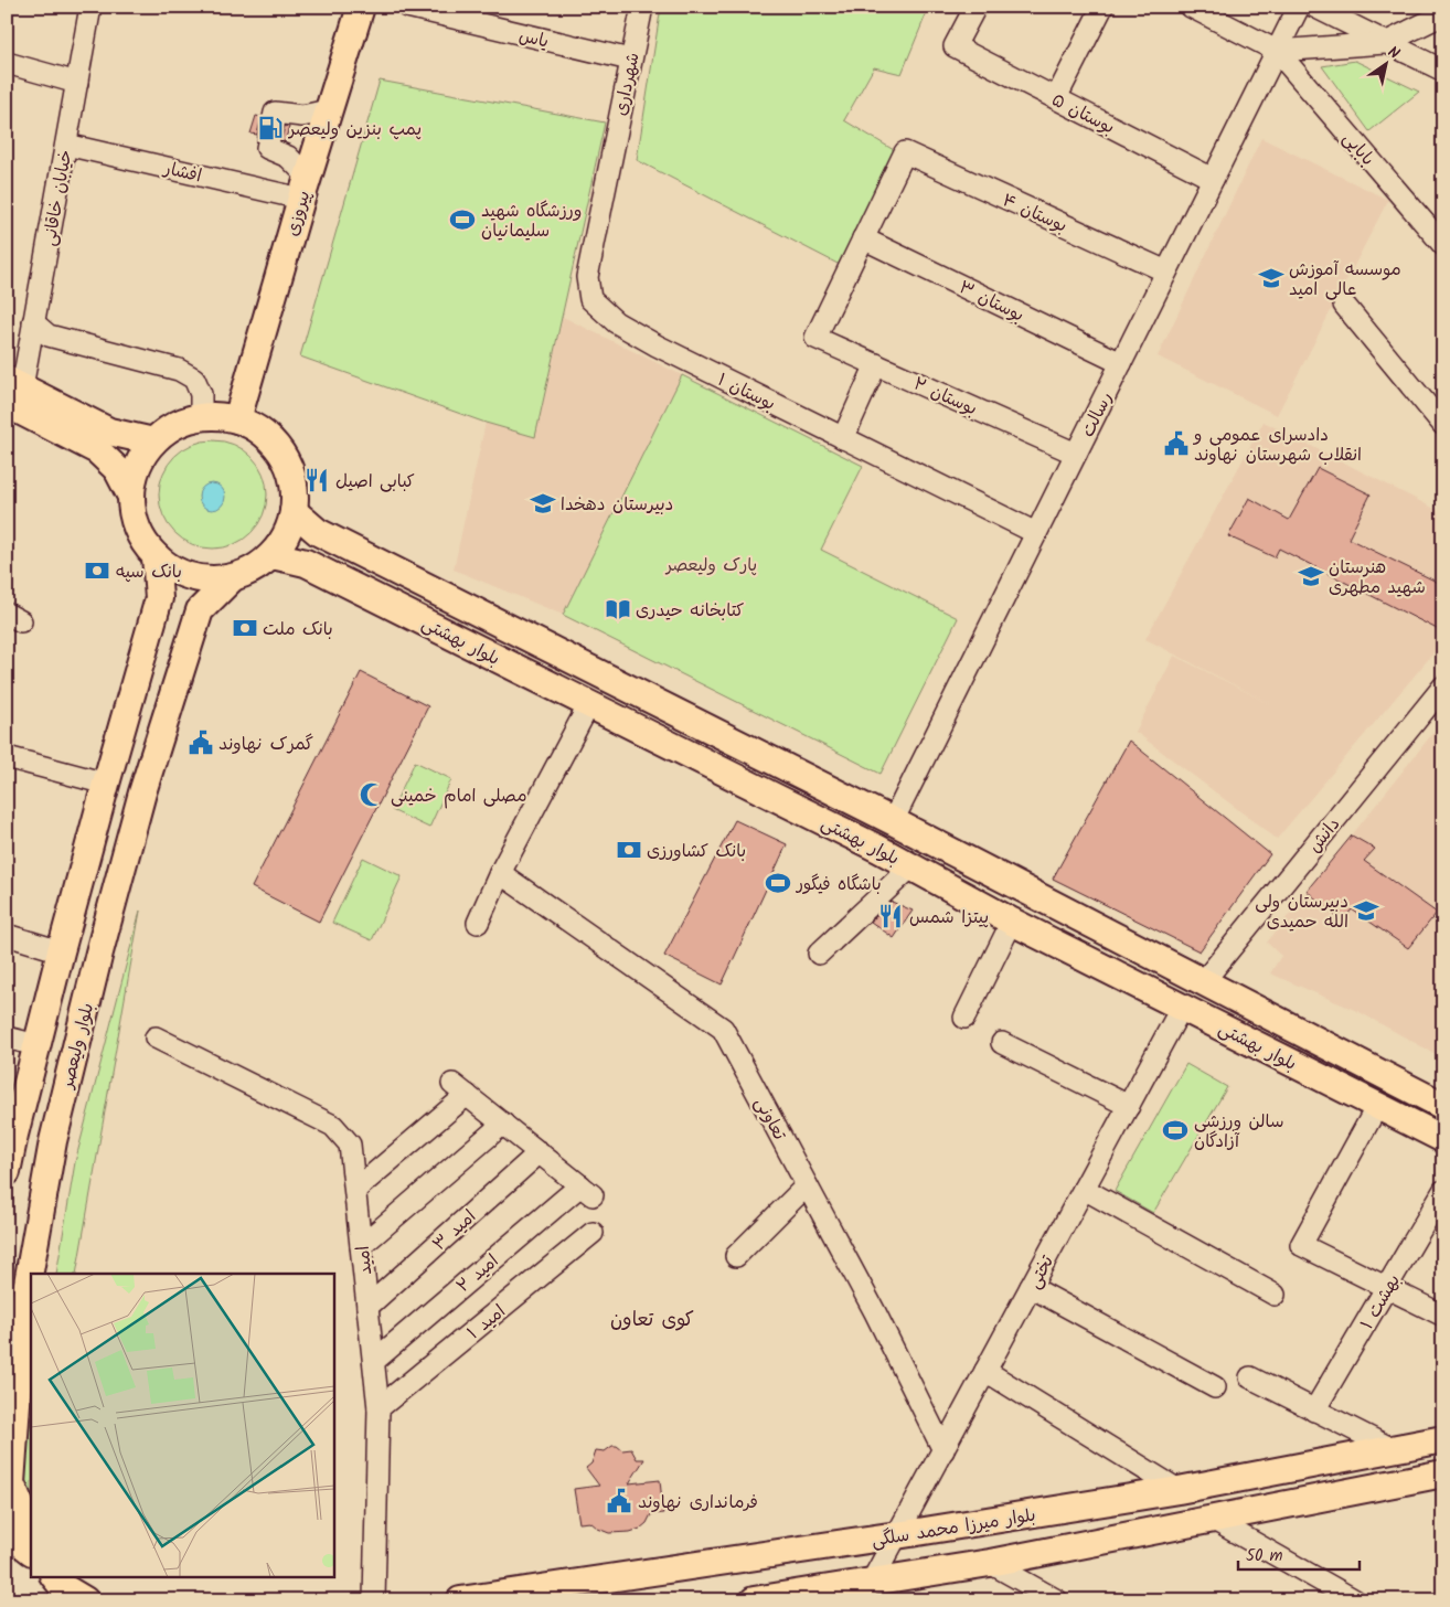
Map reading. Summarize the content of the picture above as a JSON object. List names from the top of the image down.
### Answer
{
  "streets": {
    "main road": [
      "پیروزی",
      "بلوار بهشتی",
      "بلوار ولیعصر",
      "بلوار میرزا محمد سلگی"
    ],
    "street": [
      "یاس",
      "شهرداری",
      "بوستان ۵",
      "بابایی",
      "افشار",
      "خیابان خاقانی",
      "بوستان ۴",
      "بوستان ۳",
      "بوستان ۱",
      "بوستان ۲",
      "رسالت",
      "دانش",
      "تعاونی",
      "امید ۳",
      "امید",
      "تختی",
      "امید ۲",
      "بهشت ۱",
      "امید ۱"
    ]
  },
  "crossings": [
    ["یاس", "شهرداری"],
    ["شهرداری", "بوستان ۱"],
    ["بوستان ۵", "رسالت"],
    ["بابایی", "رسالت"],
    ["افشار", "خیابان خاقانی"],
    ["افشار", "پیروزی"],
    ["بوستان ۴", "بوستان ۳"],
    ["بوستان ۴", "بوستان ۲"],
    ["بوستان ۴", "رسالت"],
    ["پیروزی", "بلوار بهشتی"],
    ["پیروزی", "بلوار ولیعصر"],
    ["بوستان ۳", "بوستان ۲"],
    ["بوستان ۳", "رسالت"],
    ["بوستان ۱", "رسالت"],
    ["بوستان ۲", "رسالت"],
    ["رسالت", "بلوار بهشتی"],
    ["بلوار بهشتی", "دانش"],
    ["بلوار بهشتی", "بلوار ولیعصر"],
    ["بلوار بهشتی", "تختی"],
    ["تعاونی", "تختی"],
    ["امید ۳", "امید"],
    ["امید ۳", "امید ۲"],
    ["امید", "امید ۲"],
    ["امید", "امید ۱"],
    ["تختی", "بلوار میرزا محمد سلگی"]
  ],
  "districts": ["کوی تعاون"],
  "parks": ["پارک ولیعصر"],
  "places": {
    "fuel station": ["پمپ بنزین ولیعصر"],
    "sports": ["ورزشگاه شهید سلیمانیان", "باشگاه فیگور", "سالن ورزشی آزادگان"],
    "school or university": [
      "موسسه آموزش عالی امید",
      "دبیرستان دهخدا",
      "هنرستان شهید مطهری",
      "دبیرستان ولی الله حمیدی"
    ],
    "public building": ["دادسرای عمومی و انقلاب شهرستان نهاوند", "گمرک نهاوند", "فرمانداری نهاوند"],
    "restaurant": ["کبابی اصیل", "پیتزا شمس"],
    "bank": ["بانک سپه", "بانک ملت", "بانک کشاورزی"],
    "library": ["کتابخانه حیدری"],
    "mosque": ["مصلی امام خمینی"]
  },
  "scale_bar": "50 m",
  "north": "top right"
}
